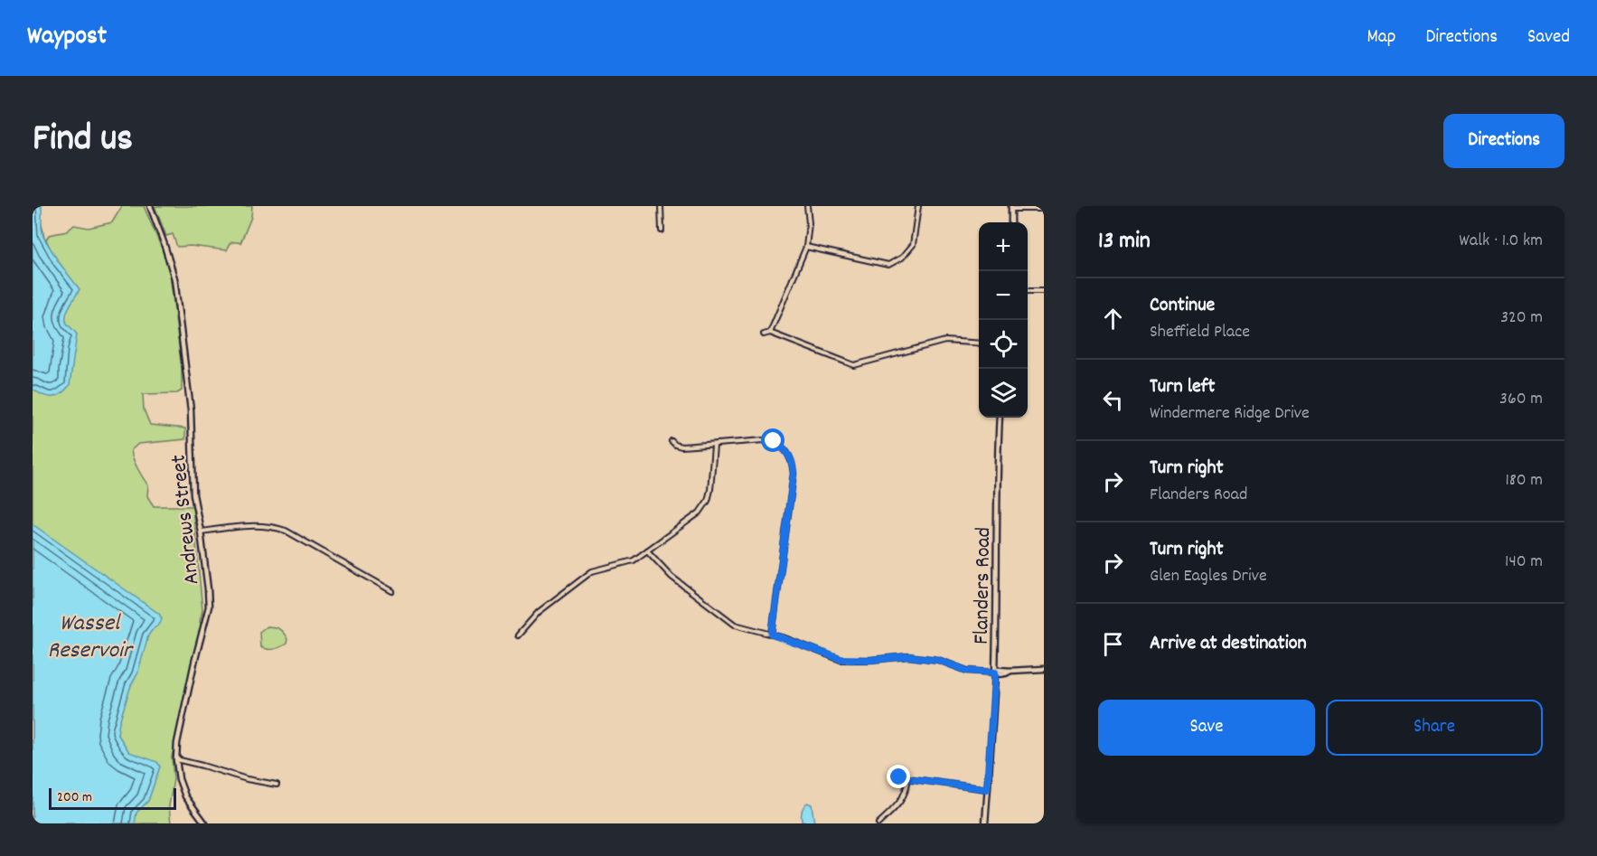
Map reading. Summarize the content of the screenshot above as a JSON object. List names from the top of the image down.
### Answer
{
  "streets": {
    "street": ["Andrews Street", "Flanders Road"]
  },
  "water": ["Wassel Reservoir"],
  "scale_bar": "200 m",
  "page": {
    "header": "Waypost",
    "nav": ["Map", "Directions", "Saved"],
    "title": "Find us",
    "buttons": [
      "Directions",
      ["Save", "Share"]
    ],
    "heading": ["13 min", "Walk · 1.0 km"],
    "map_buttons": ["+", "−"],
    "list": [
      ["Continue", "Sheffield Place", "320 m"],
      ["Turn left", "Windermere Ridge Drive", "360 m"],
      ["Turn right", "Flanders Road", "180 m"],
      ["Turn right", "Glen Eagles Drive", "140 m"],
      "Arrive at destination"
    ],
    "scale": "200 m"
  }
}
